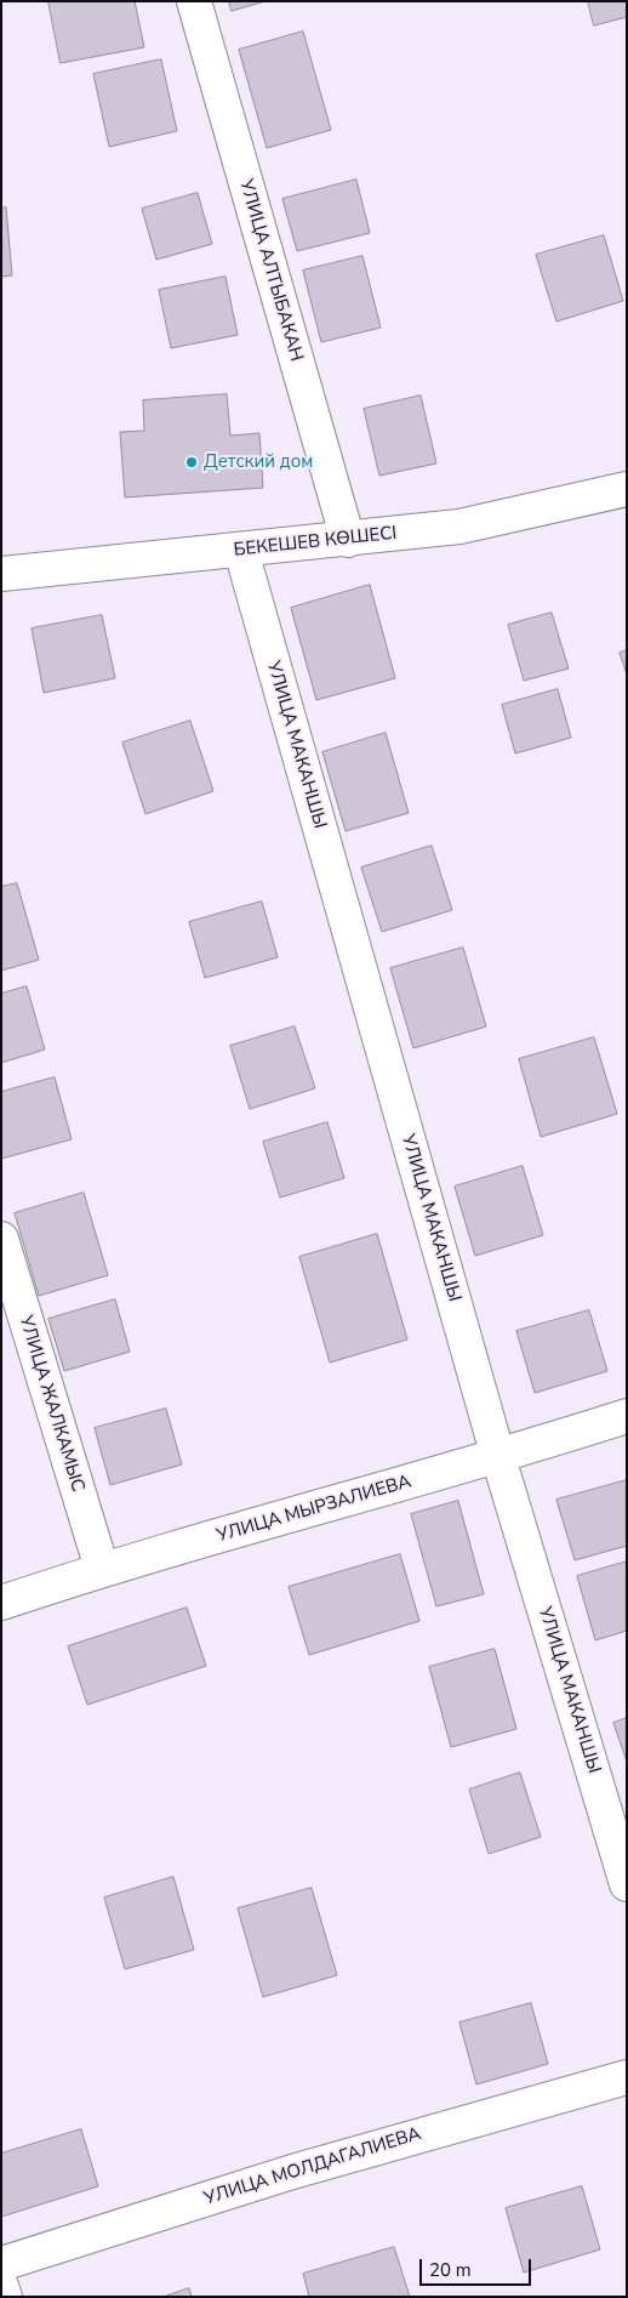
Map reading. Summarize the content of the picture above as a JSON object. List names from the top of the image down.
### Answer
{
  "streets": {
    "street": [
      "УЛИЦА АЛТЫБАКАН",
      "БЕКЕШЕВ КӨШЕСІ",
      "УЛИЦА МАКАНШЫ",
      "УЛИЦА ЖАЛКАМЫС",
      "УЛИЦА МЫРЗАЛИЕВА",
      "УЛИЦА МОЛДАГАЛИЕВА"
    ]
  },
  "crossings": [
    ["УЛИЦА АЛТЫБАКАН", "БЕКЕШЕВ КӨШЕСІ"],
    ["БЕКЕШЕВ КӨШЕСІ", "УЛИЦА МАКАНШЫ"],
    ["УЛИЦА МАКАНШЫ", "УЛИЦА МЫРЗАЛИЕВА"],
    ["УЛИЦА ЖАЛКАМЫС", "УЛИЦА МЫРЗАЛИЕВА"]
  ],
  "places": ["Детский дом"],
  "scale_bar": "20 m"
}
